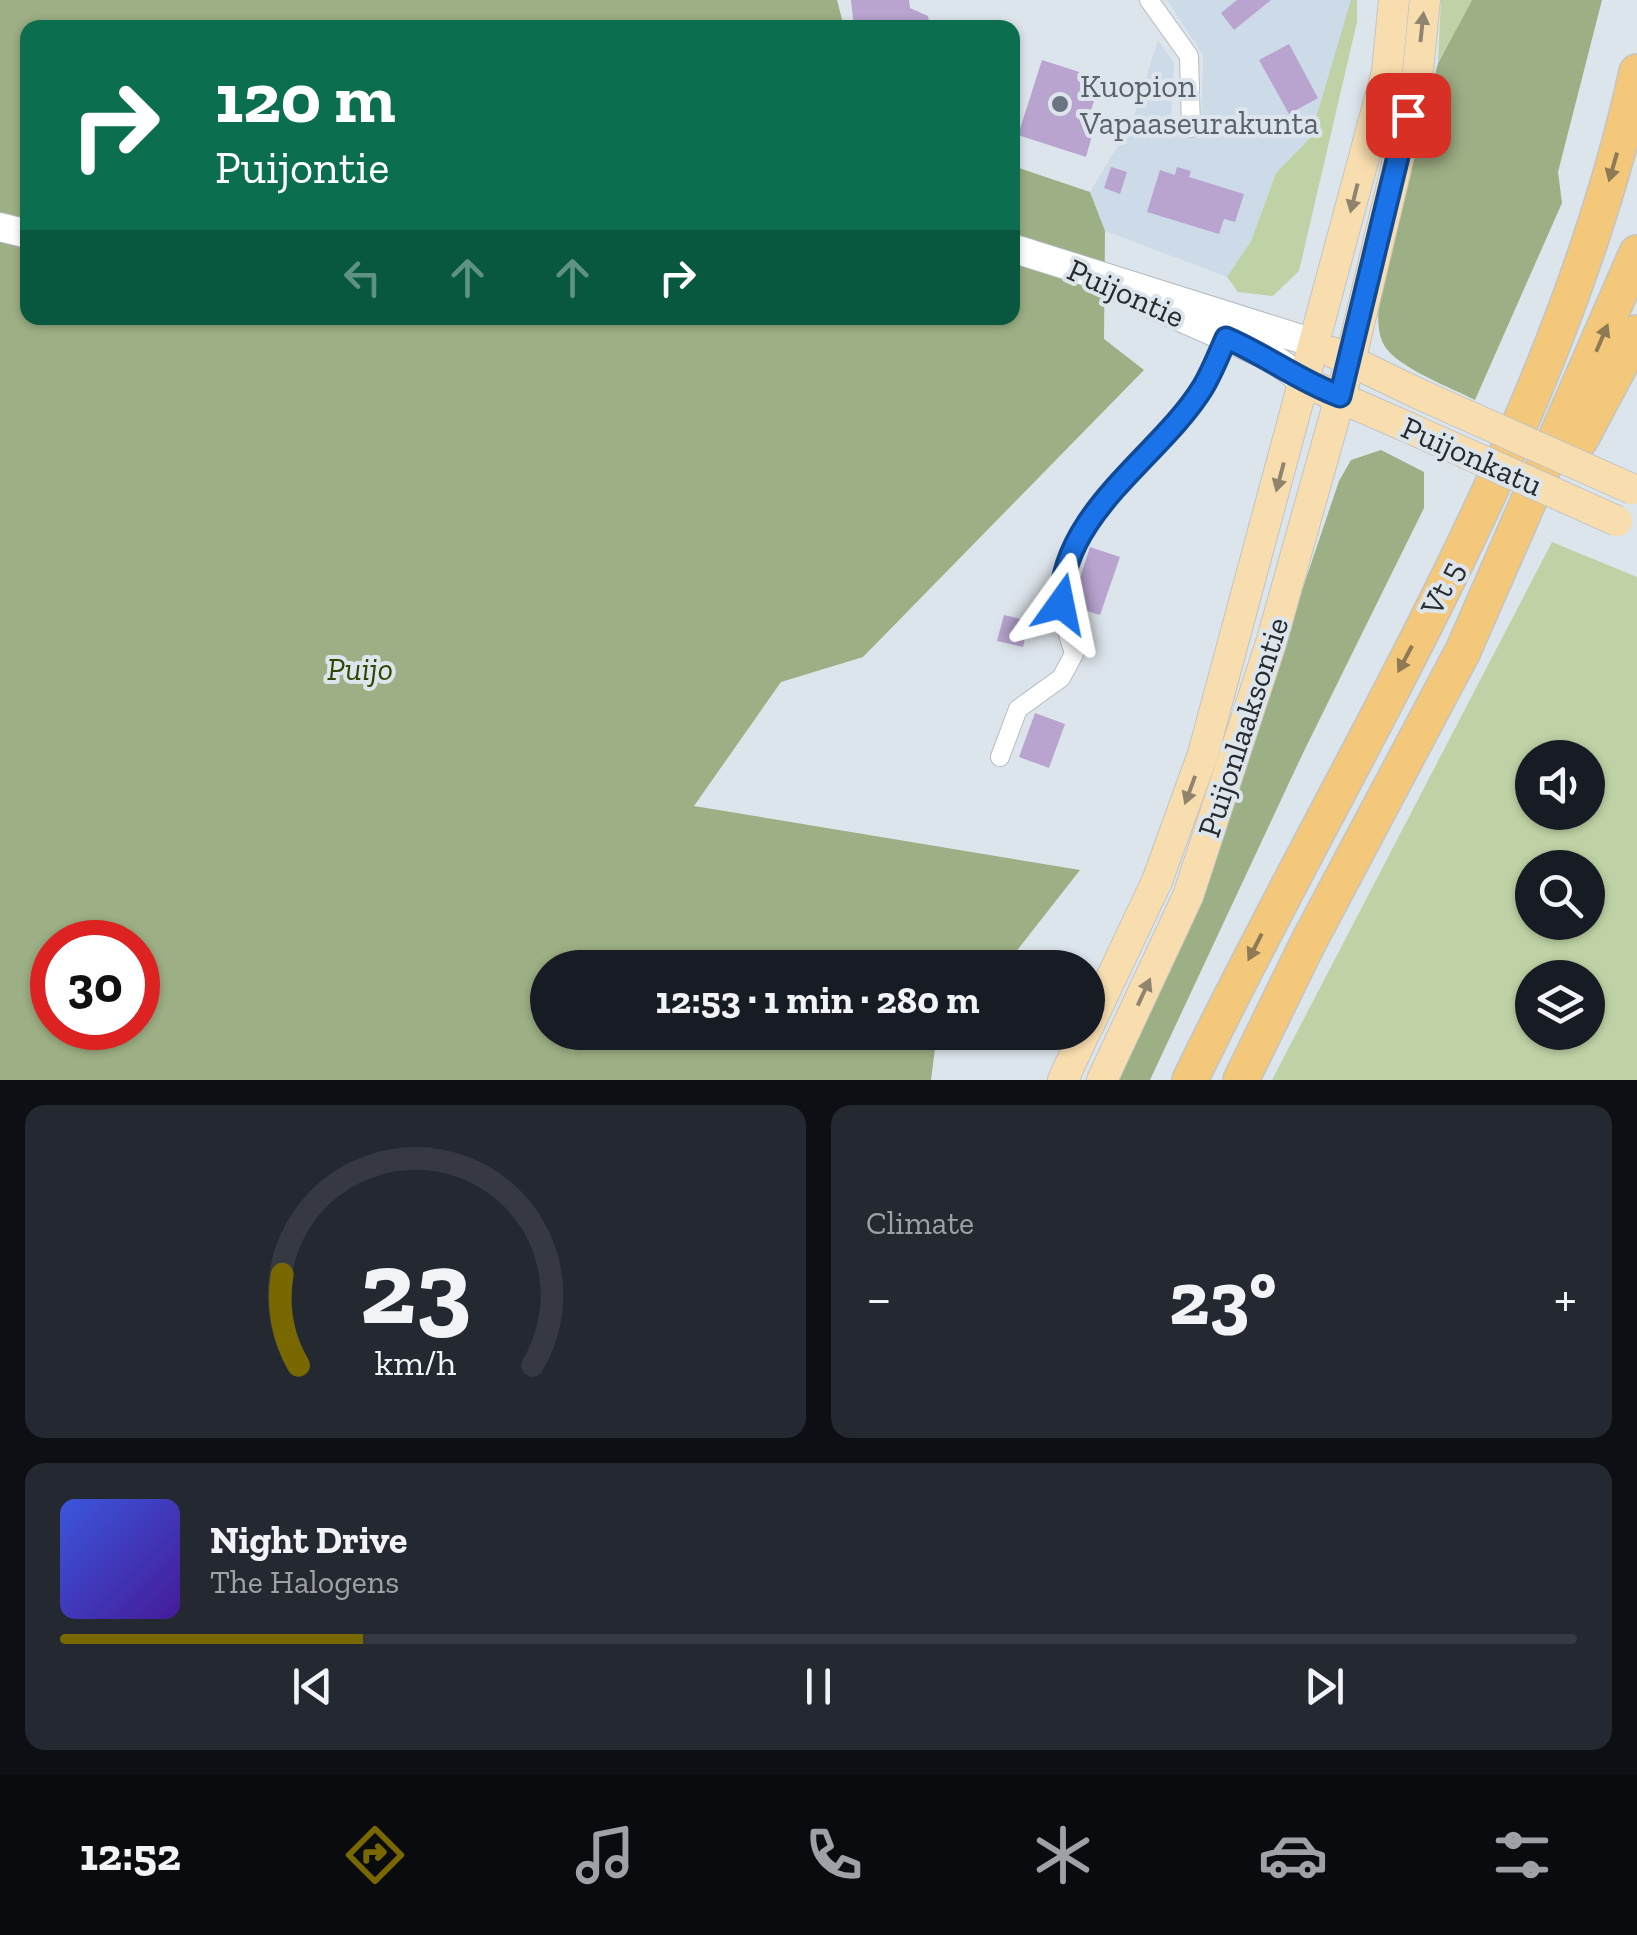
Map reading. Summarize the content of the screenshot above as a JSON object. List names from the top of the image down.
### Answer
{
  "streets": {
    "highway": ["Vt 5"],
    "main road": ["Puijonkatu", "Puijonlaaksontie"],
    "street": ["Puijontie"]
  },
  "crossings": [
    ["Puijontie", "Puijonkatu"],
    ["Puijontie", "Puijonlaaksontie"],
    ["Puijonkatu", "Puijonlaaksontie"]
  ],
  "parks": ["Puijo"],
  "places": ["Kuopion Vapaaseurakunta"],
  "page": {
    "turn": ["120 m", "Puijontie"],
    "limit": "30",
    "trip": "12:53 · 1 min · 280 m",
    "tile": "Climate",
    "heat": ["−", "23°", "+"],
    "song": ["Night Drive", "The Halogens"],
    "tabs": "12:52",
    "gauge": ["23", "km/h"]
  }
}
